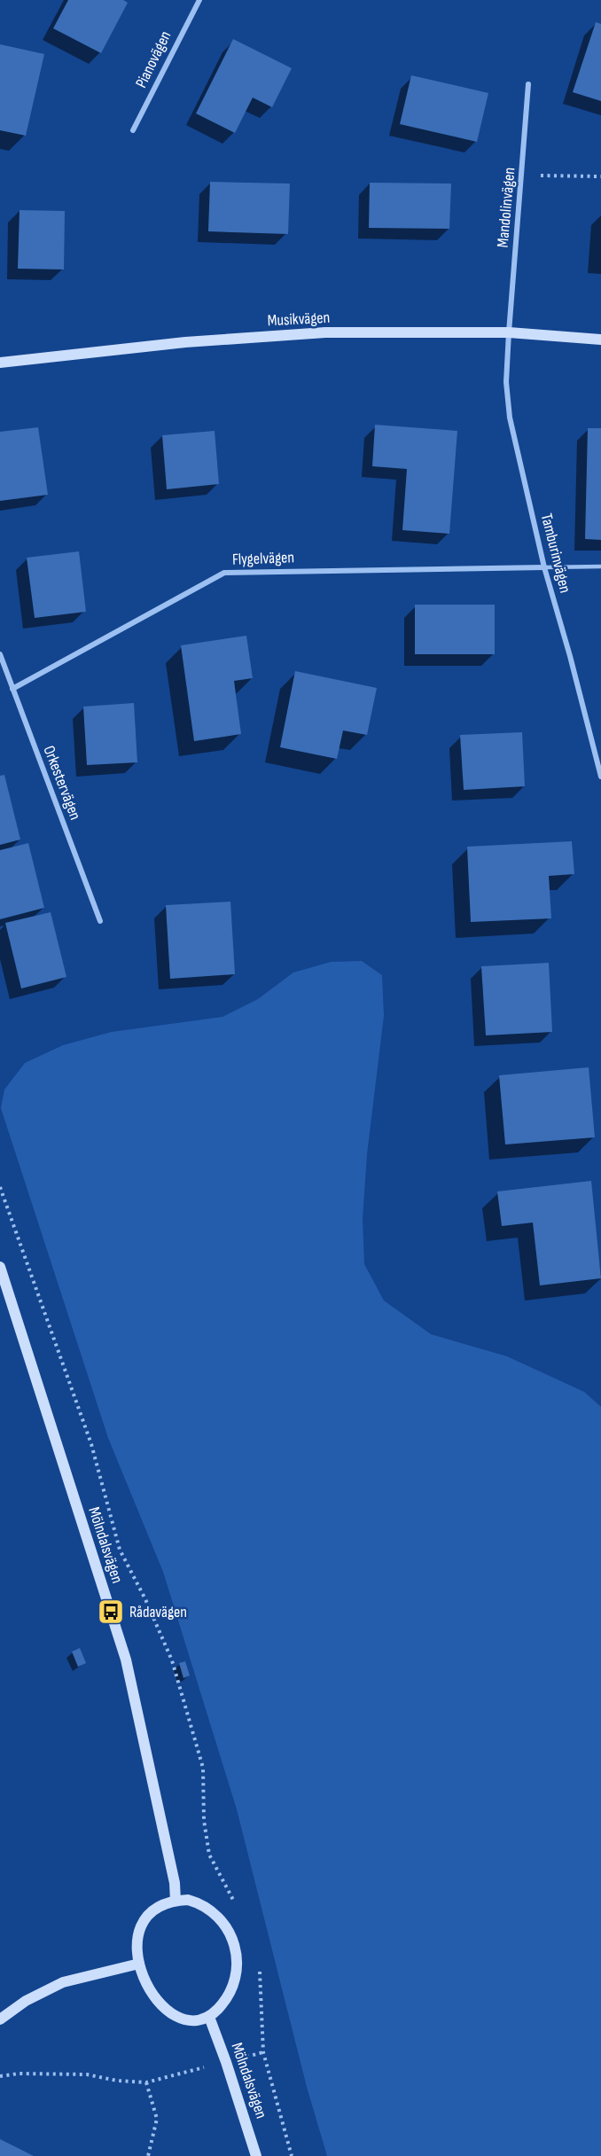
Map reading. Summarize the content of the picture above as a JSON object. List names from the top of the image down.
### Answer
{
  "streets": {
    "street": [
      "Pianovägen",
      "Mandolinvägen",
      "Musikvägen",
      "Tamburinvägen",
      "Flygelvägen",
      "Orkestervägen",
      "Mölndalsvägen"
    ]
  },
  "crossings": [
    ["Mandolinvägen", "Musikvägen"],
    ["Mandolinvägen", "Tamburinvägen"],
    ["Musikvägen", "Tamburinvägen"],
    ["Tamburinvägen", "Flygelvägen"],
    ["Flygelvägen", "Orkestervägen"]
  ],
  "places": {
    "bus stop": ["Rådavägen"]
  }
}
